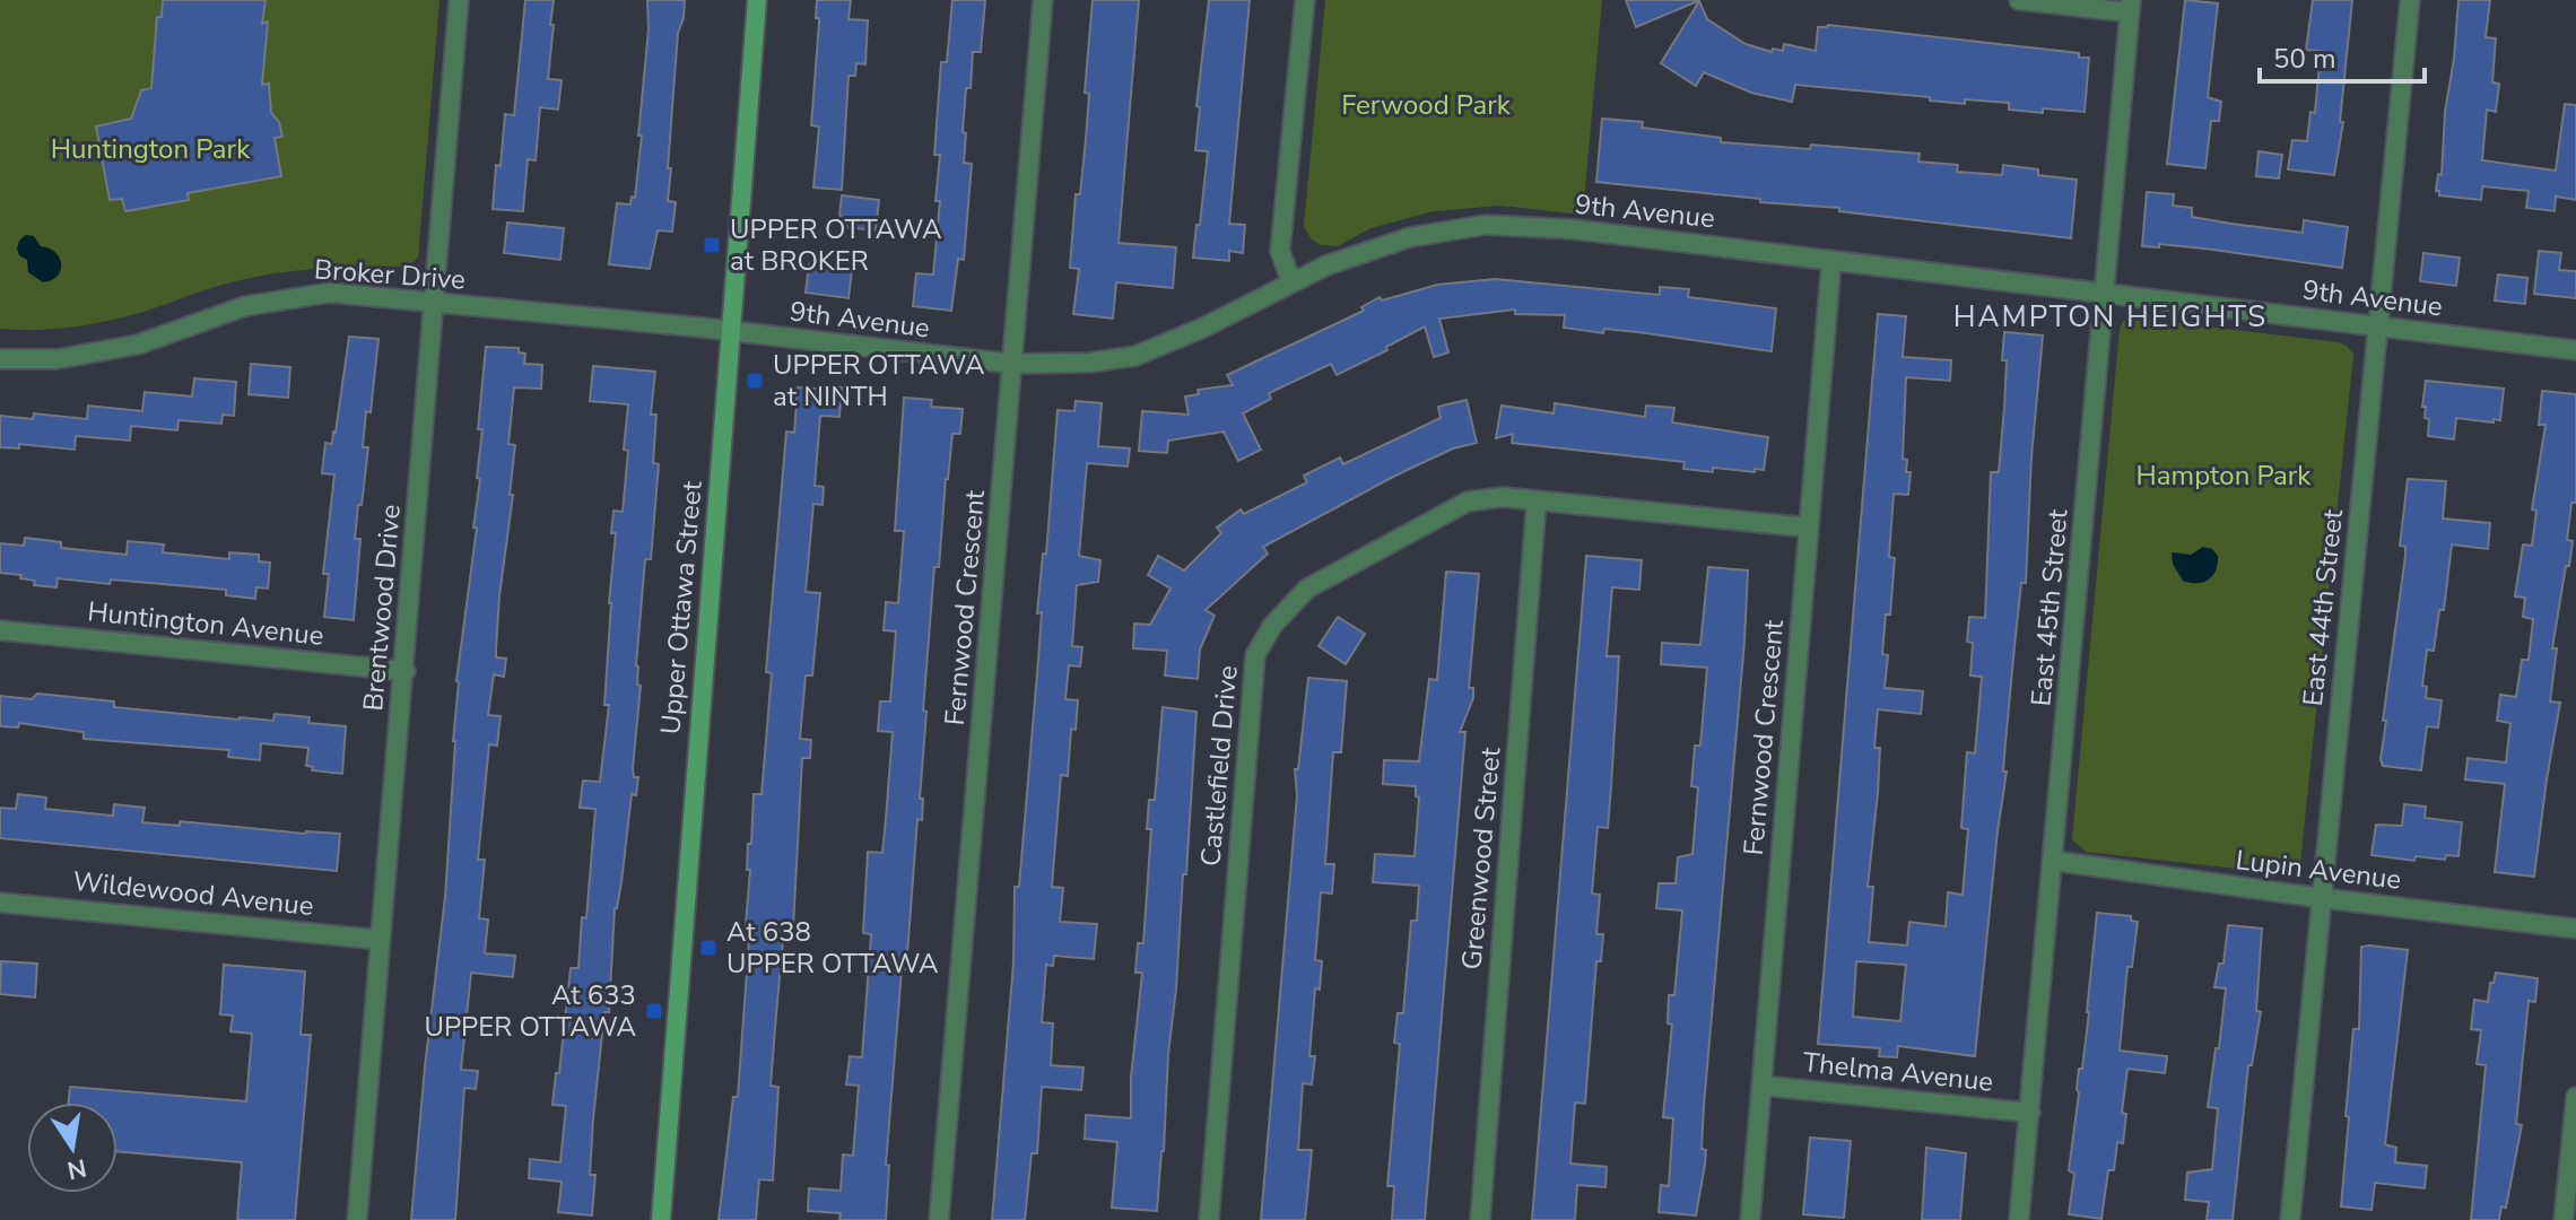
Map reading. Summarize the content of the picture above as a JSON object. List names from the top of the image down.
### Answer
{
  "streets": {
    "main road": ["Upper Ottawa Street"],
    "street": [
      "9th Avenue",
      "Broker Drive",
      "Brentwood Drive",
      "Fernwood Crescent",
      "East 45th Street",
      "East 44th Street",
      "Huntington Avenue",
      "Castlefield Drive",
      "Greenwood Street",
      "Lupin Avenue",
      "Wildewood Avenue",
      "Thelma Avenue"
    ]
  },
  "crossings": [
    ["9th Avenue", "Broker Drive"],
    ["9th Avenue", "Upper Ottawa Street"],
    ["9th Avenue", "Fernwood Crescent"],
    ["9th Avenue", "East 45th Street"],
    ["9th Avenue", "East 44th Street"],
    ["Broker Drive", "Brentwood Drive"],
    ["Broker Drive", "Upper Ottawa Street"],
    ["Brentwood Drive", "Huntington Avenue"],
    ["Brentwood Drive", "Wildewood Avenue"],
    ["Fernwood Crescent", "Castlefield Drive"],
    ["Fernwood Crescent", "Thelma Avenue"],
    ["East 45th Street", "Lupin Avenue"],
    ["East 45th Street", "Thelma Avenue"],
    ["East 44th Street", "Lupin Avenue"],
    ["Castlefield Drive", "Greenwood Street"]
  ],
  "districts": ["HAMPTON HEIGHTS"],
  "parks": ["Ferwood Park", "Huntington Park", "Hampton Park"],
  "places": {
    "transit": [
      "UPPER OTTAWA at BROKER",
      "UPPER OTTAWA at NINTH",
      "At 638 UPPER OTTAWA",
      "At 633 UPPER OTTAWA"
    ]
  },
  "scale_bar": "50 m",
  "north": "bottom"
}
